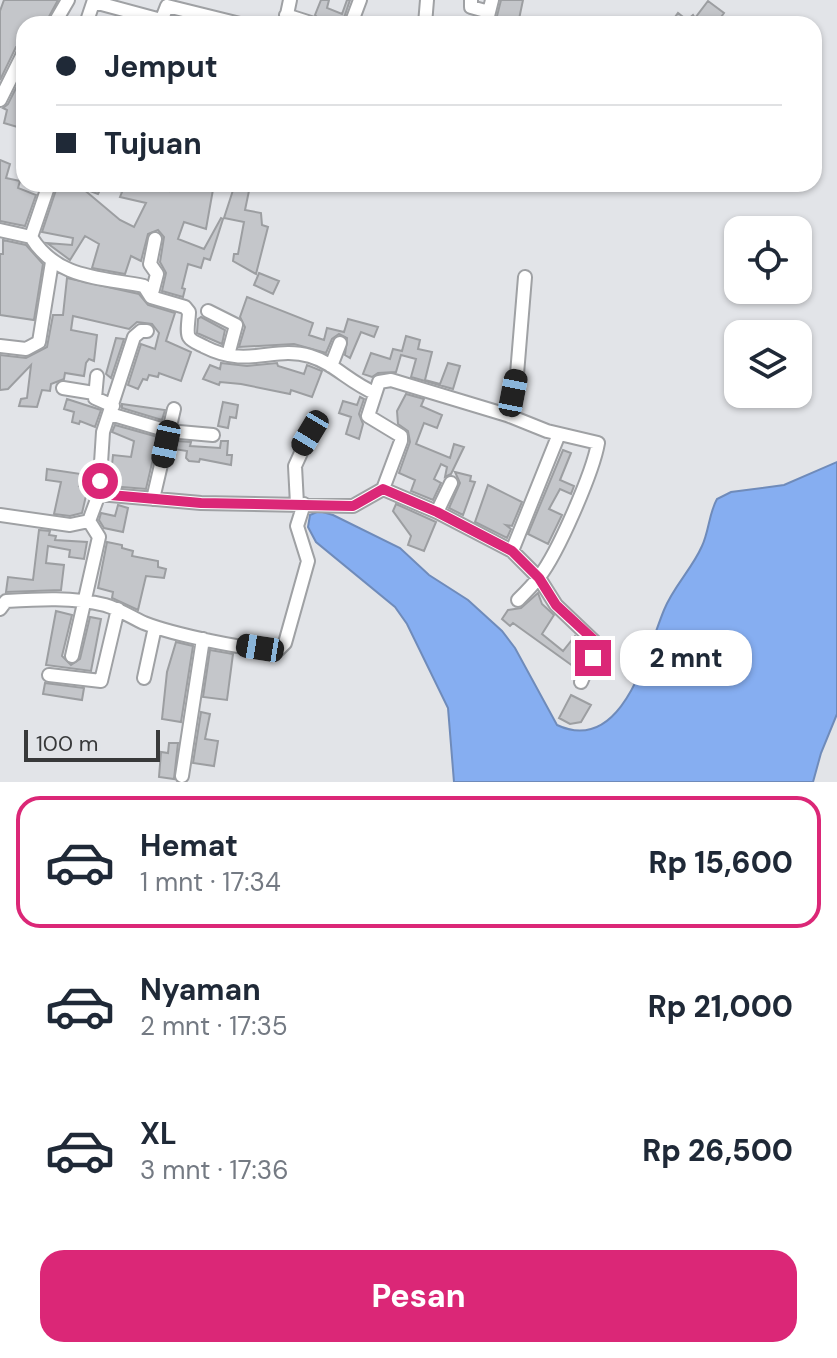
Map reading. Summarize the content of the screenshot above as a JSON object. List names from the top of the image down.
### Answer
{
  "scale_bar": "100 m",
  "page": {
    "banner": ["Jemput", "Tujuan"],
    "bubble": "2 mnt",
    "scale": "100 m",
    "list": [
      {
        "name": "Hemat",
        "note": "1 mnt · 17:34",
        "value": "Rp 15,600"
      },
      {
        "name": "Nyaman",
        "note": "2 mnt · 17:35",
        "value": "Rp 21,000"
      },
      {
        "name": "XL",
        "note": "3 mnt · 17:36",
        "value": "Rp 26,500"
      }
    ],
    "buttons": "Pesan"
  }
}
